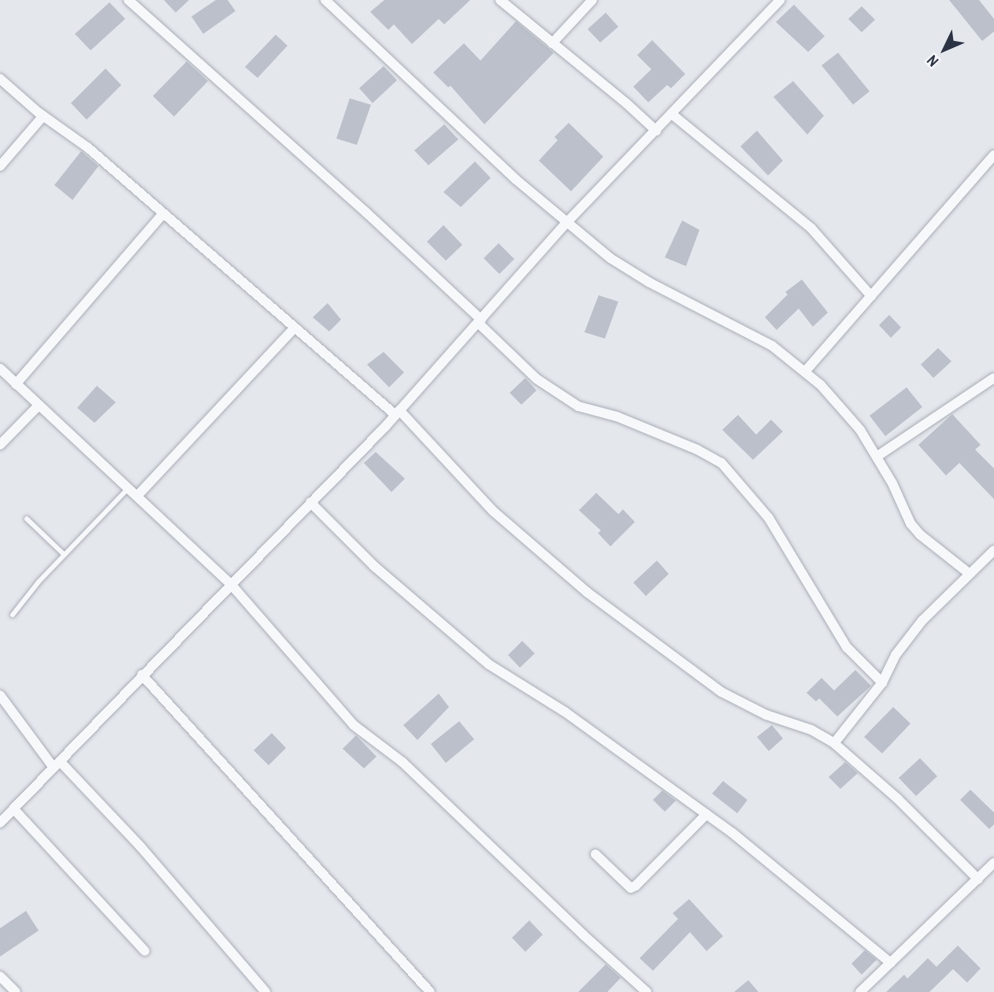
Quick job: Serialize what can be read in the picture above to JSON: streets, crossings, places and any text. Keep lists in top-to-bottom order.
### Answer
{
  "north": "bottom left"
}
